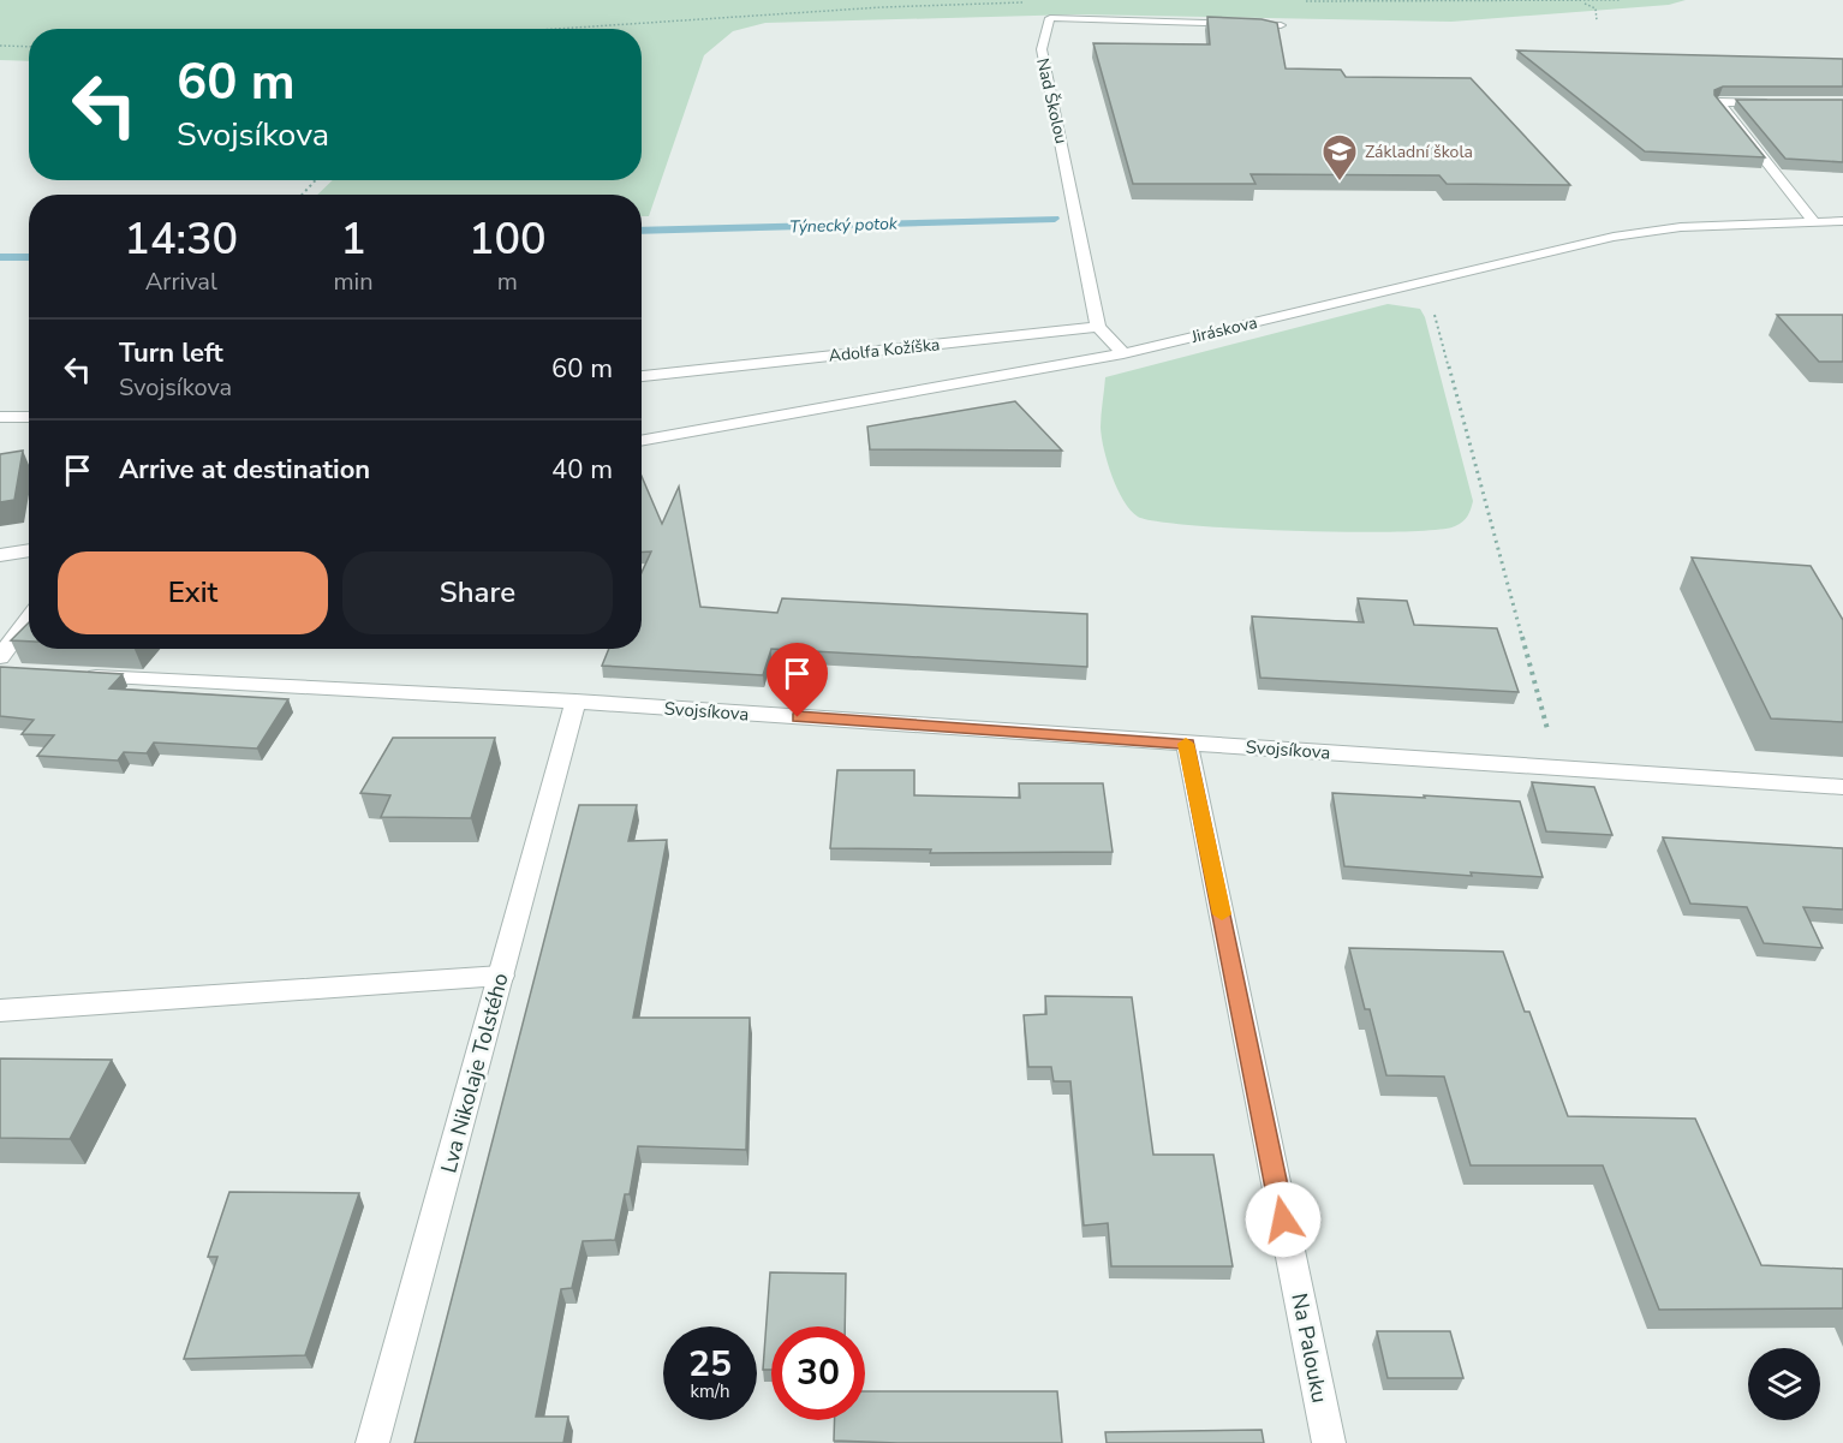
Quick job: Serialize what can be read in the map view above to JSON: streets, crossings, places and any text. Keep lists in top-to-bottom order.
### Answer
{
  "streets": {
    "street": [
      "Nad Školou",
      "Jiráskova",
      "Adolfa Kožíška",
      "Svojsíkova",
      "Lva Nikolaje Tolstého",
      "Na Palouku"
    ]
  },
  "crossings": [
    ["Nad Školou", "Adolfa Kožíška"],
    ["Svojsíkova", "Lva Nikolaje Tolstého"],
    ["Svojsíkova", "Na Palouku"]
  ],
  "water": ["Týnecký potok"],
  "places": {
    "school or university": ["Základní škola"]
  },
  "page": {
    "turn": ["60 m", "Svojsíkova"],
    "eta": [
      "14:30",
      "Arrival",
      "1",
      "min",
      "100",
      "m"
    ],
    "list": [
      {
        "name": "Turn left",
        "note": "Svojsíkova",
        "value": "60 m"
      },
      {
        "name": "Arrive at destination",
        "value": "40 m"
      }
    ],
    "buttons": ["Exit", "Share"],
    "speed": "25 km/h",
    "limit": "30"
  }
}
